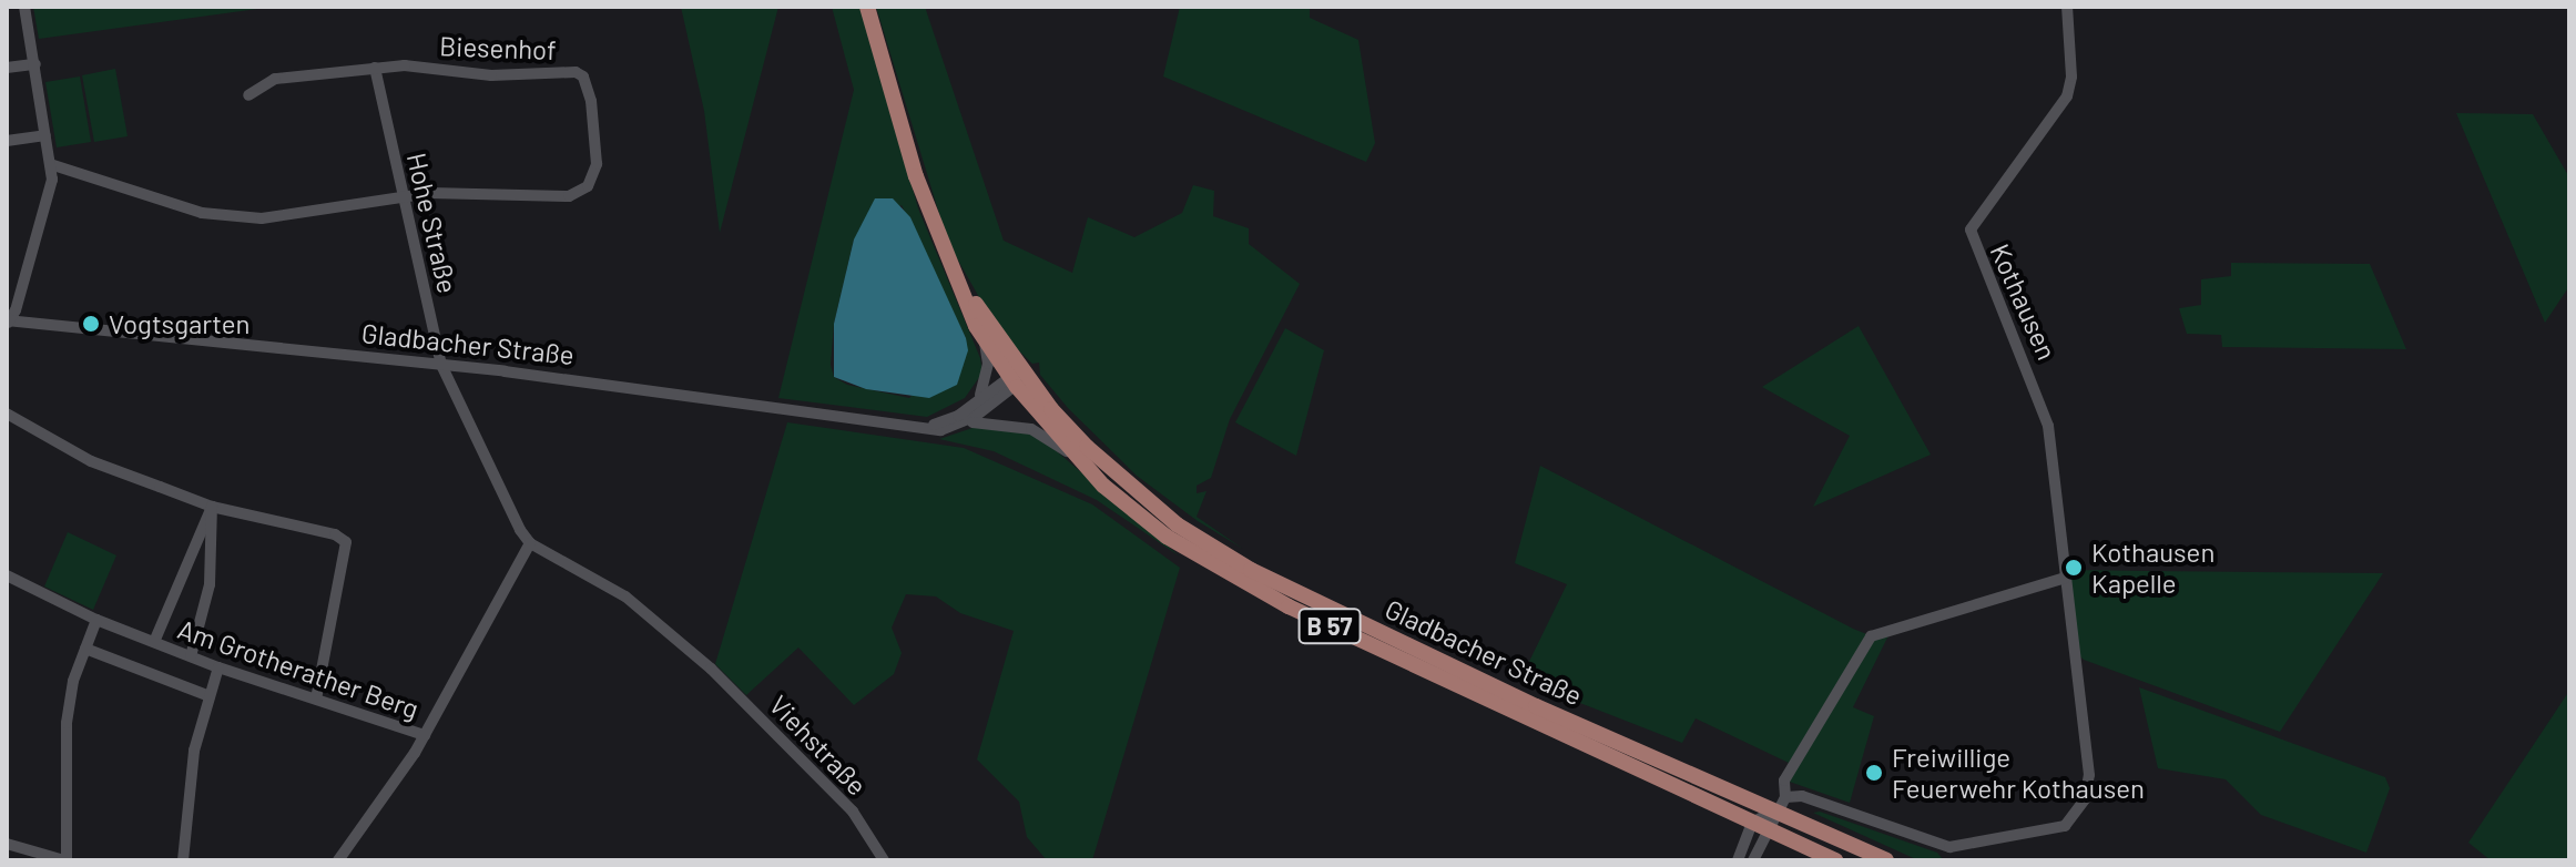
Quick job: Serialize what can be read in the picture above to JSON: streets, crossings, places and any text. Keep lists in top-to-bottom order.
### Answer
{
  "streets": {
    "main road": ["Gladbacher Straße", "B 57"],
    "street": [
      "Biesenhof",
      "Hohe Straße",
      "Kothausen",
      "Am Grotherather Berg",
      "Viehstraße"
    ]
  },
  "crossings": [
    ["Biesenhof", "Hohe Straße"],
    ["Hohe Straße", "Gladbacher Straße"],
    ["Hohe Straße", "Am Grotherather Berg"],
    ["Hohe Straße", "Viehstraße"],
    ["Kothausen", "Gladbacher Straße"],
    ["Gladbacher Straße", "B 57"],
    ["Am Grotherather Berg", "Viehstraße"]
  ],
  "places": ["Vogtsgarten", "Kothausen Kapelle", "Freiwillige Feuerwehr Kothausen"]
}
